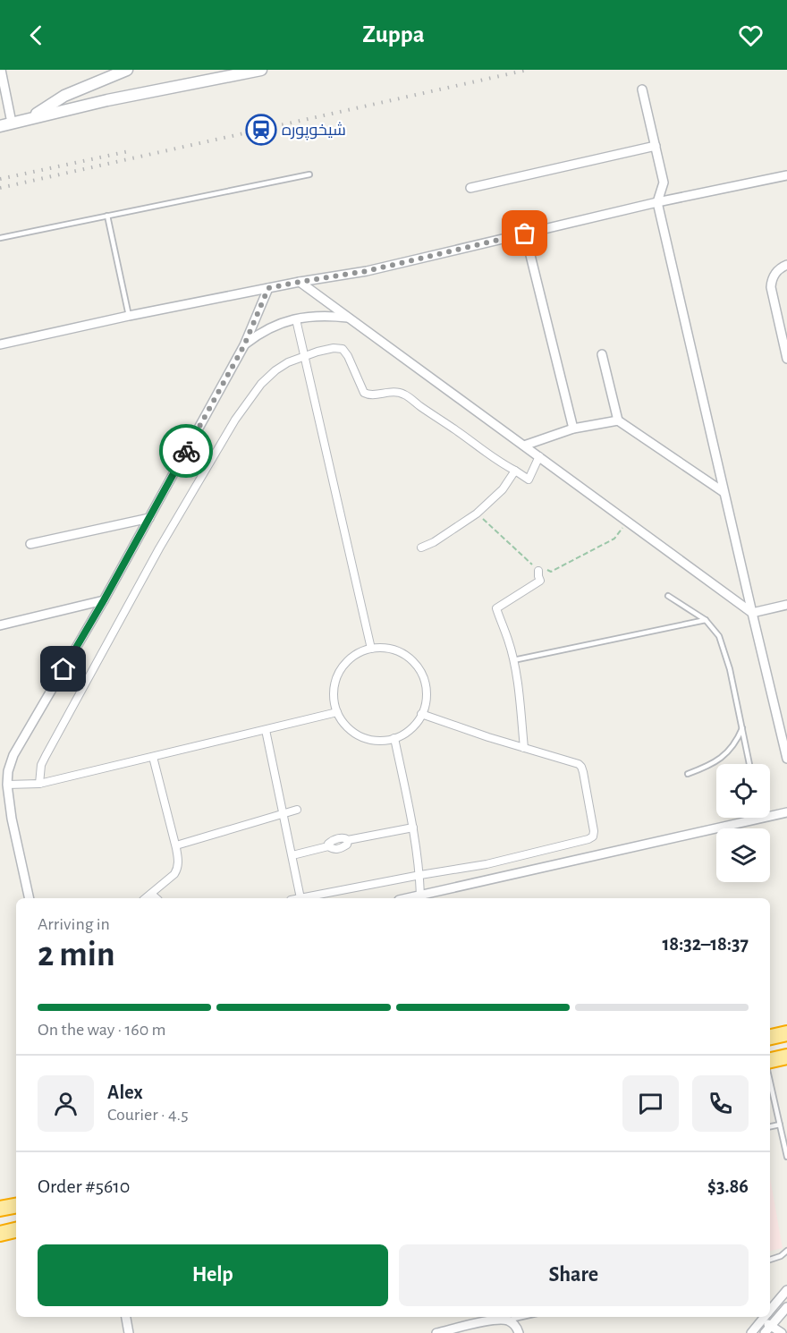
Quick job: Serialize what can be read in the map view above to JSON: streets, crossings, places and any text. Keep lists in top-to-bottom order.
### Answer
{
  "places": {
    "station": ["شیخوپورہ"]
  },
  "page": {
    "header": "Zuppa",
    "heading": ["2 min", "Arriving in", "18:32–18:37"],
    "panel": [
      "Alex",
      "Courier · 4.5",
      "Order #5610",
      "$3.86"
    ],
    "bar": "On the way · 160 m",
    "buttons": ["Help", "Share"]
  }
}
